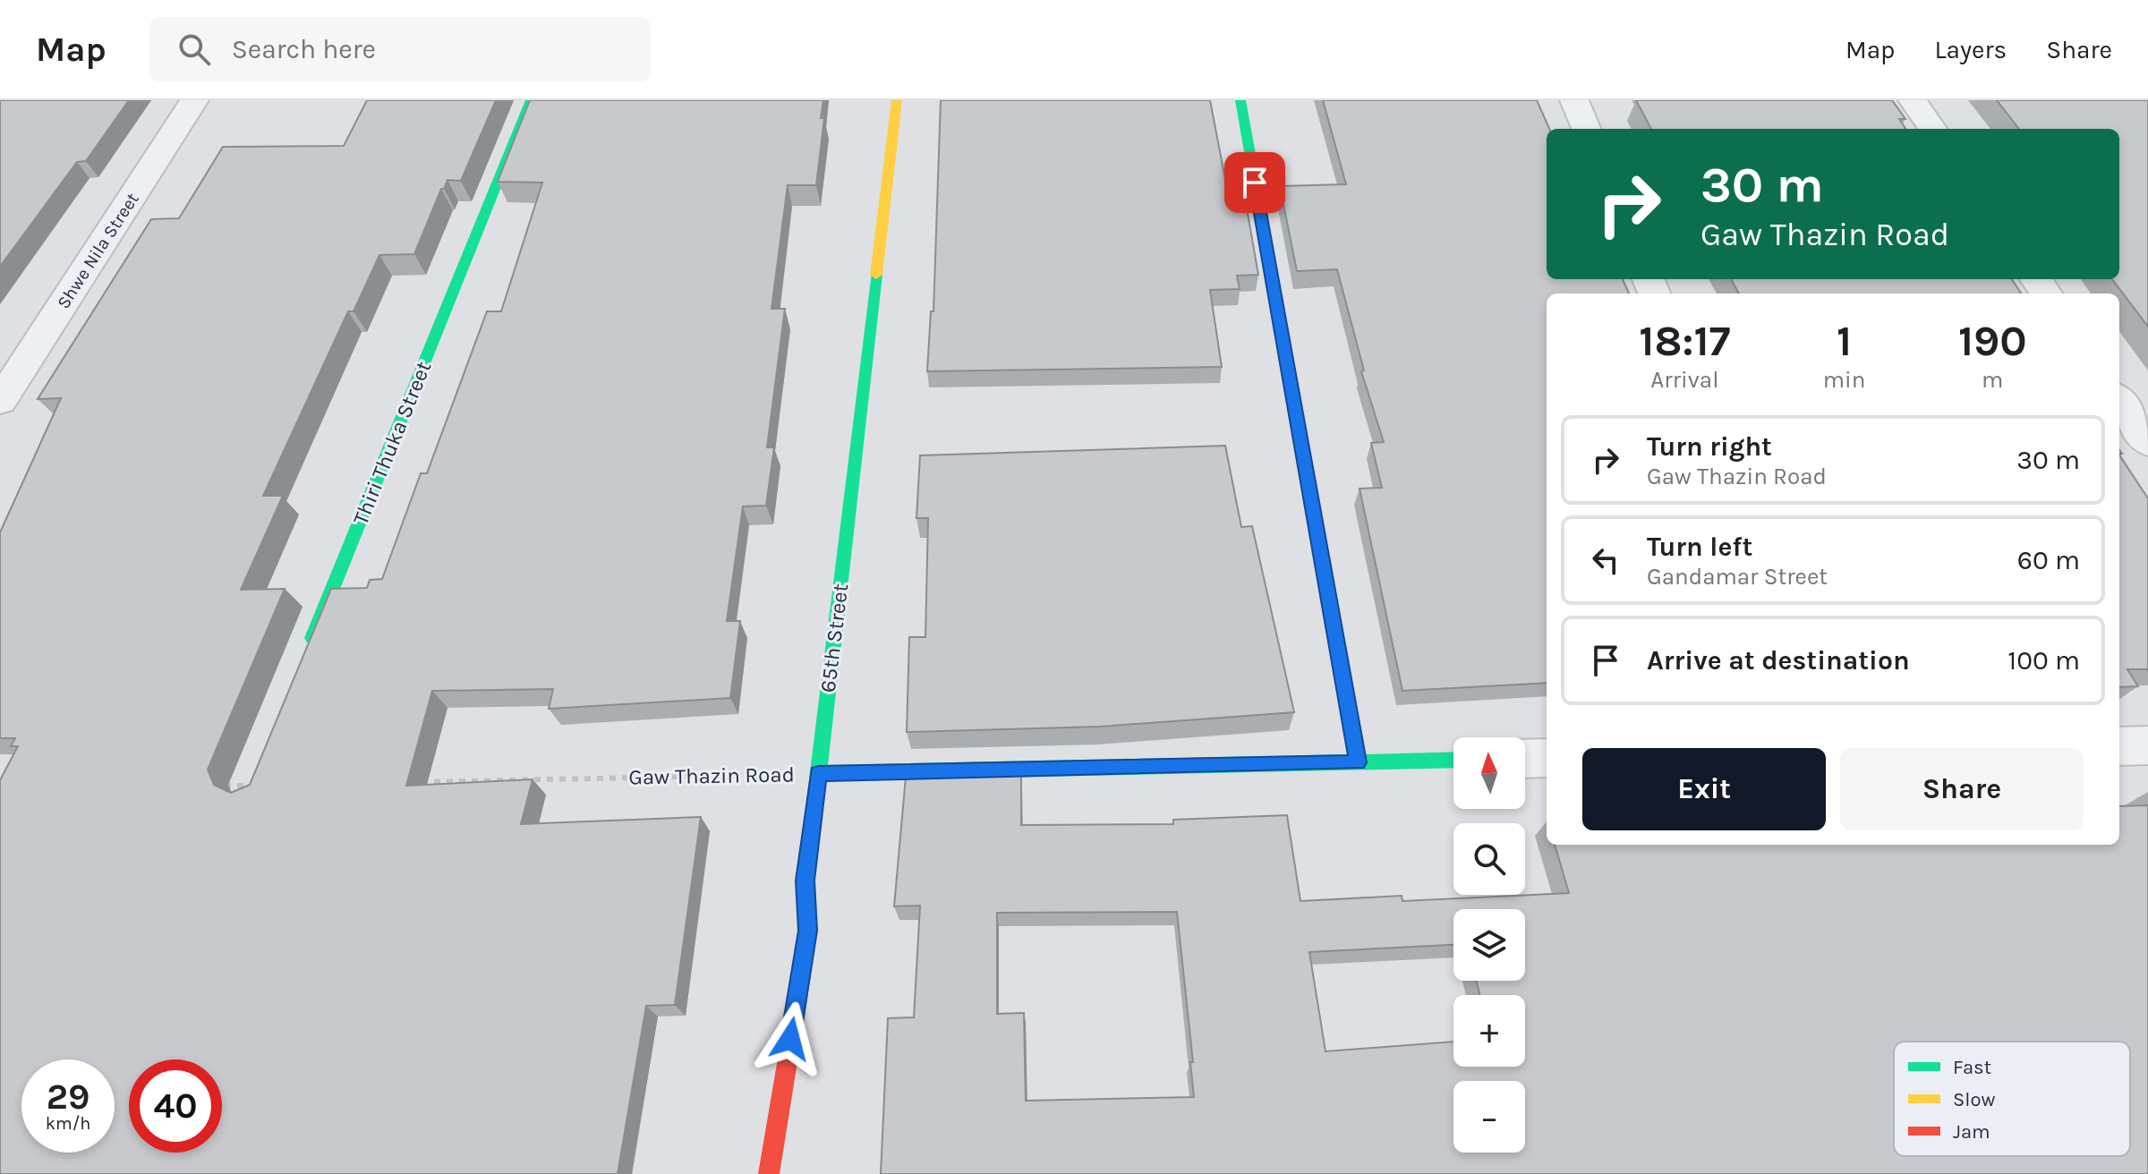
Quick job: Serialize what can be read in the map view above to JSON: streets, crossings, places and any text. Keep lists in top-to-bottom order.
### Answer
{
  "streets": {
    "street": [
      "Shwe Nila Street",
      "Thiri Thuka Street",
      "65th Street",
      "Gaw Thazin Road"
    ]
  },
  "crossings": [
    ["65th Street", "Gaw Thazin Road"]
  ],
  "legend": ["Fast", "Slow", "Jam"],
  "north": "top",
  "page": {
    "header": "Map",
    "search": "Search here",
    "nav": ["Map", "Layers", "Share"],
    "turn": ["30 m", "Gaw Thazin Road"],
    "eta": [
      "18:17",
      "Arrival",
      "1",
      "min",
      "190",
      "m"
    ],
    "list": [
      {
        "name": "Turn right",
        "note": "Gaw Thazin Road",
        "value": "30 m"
      },
      {
        "name": "Turn left",
        "note": "Gandamar Street",
        "value": "60 m"
      },
      {
        "name": "Arrive at destination",
        "value": "100 m"
      }
    ],
    "buttons": ["Exit", "Share"],
    "map_buttons": ["+", "−"],
    "speed": "29 km/h",
    "limit": "40"
  }
}
